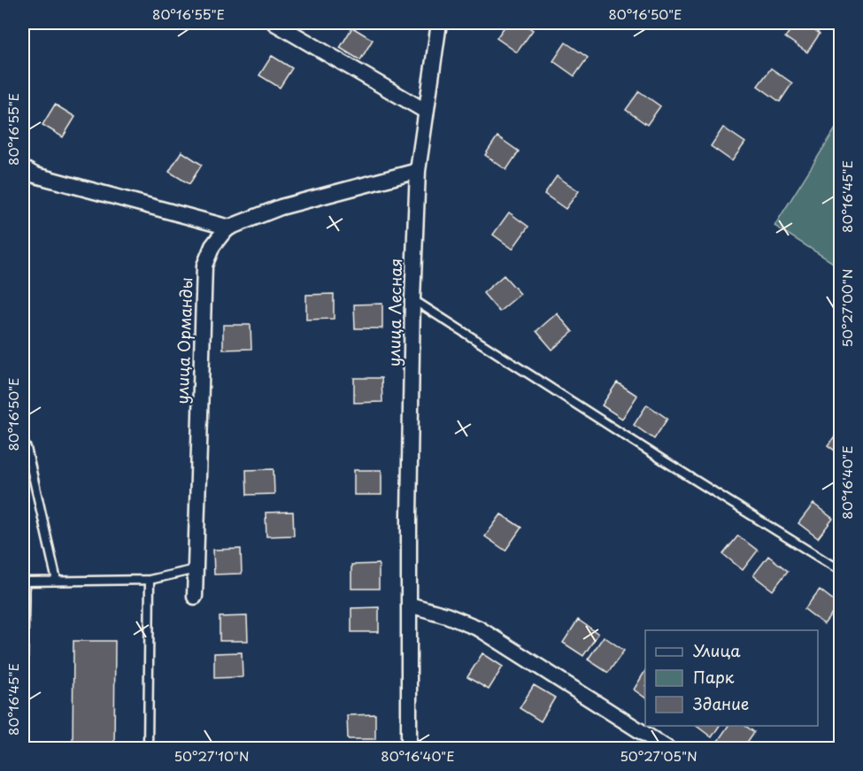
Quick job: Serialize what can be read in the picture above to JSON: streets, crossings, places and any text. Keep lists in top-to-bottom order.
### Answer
{
  "streets": {
    "street": ["улица Лесная", "улица Орманды"]
  },
  "crossings": [
    ["улица Лесная", "улица Орманды"]
  ],
  "legend": ["Улица", "Парк", "Здание"],
  "coordinates": [
    "80°16'55\"E",
    "80°16'50\"E",
    "80°16'45\"E",
    "50°27'00\"N",
    "80°16'40\"E",
    "50°27'10\"N",
    "50°27'05\"N"
  ]
}
